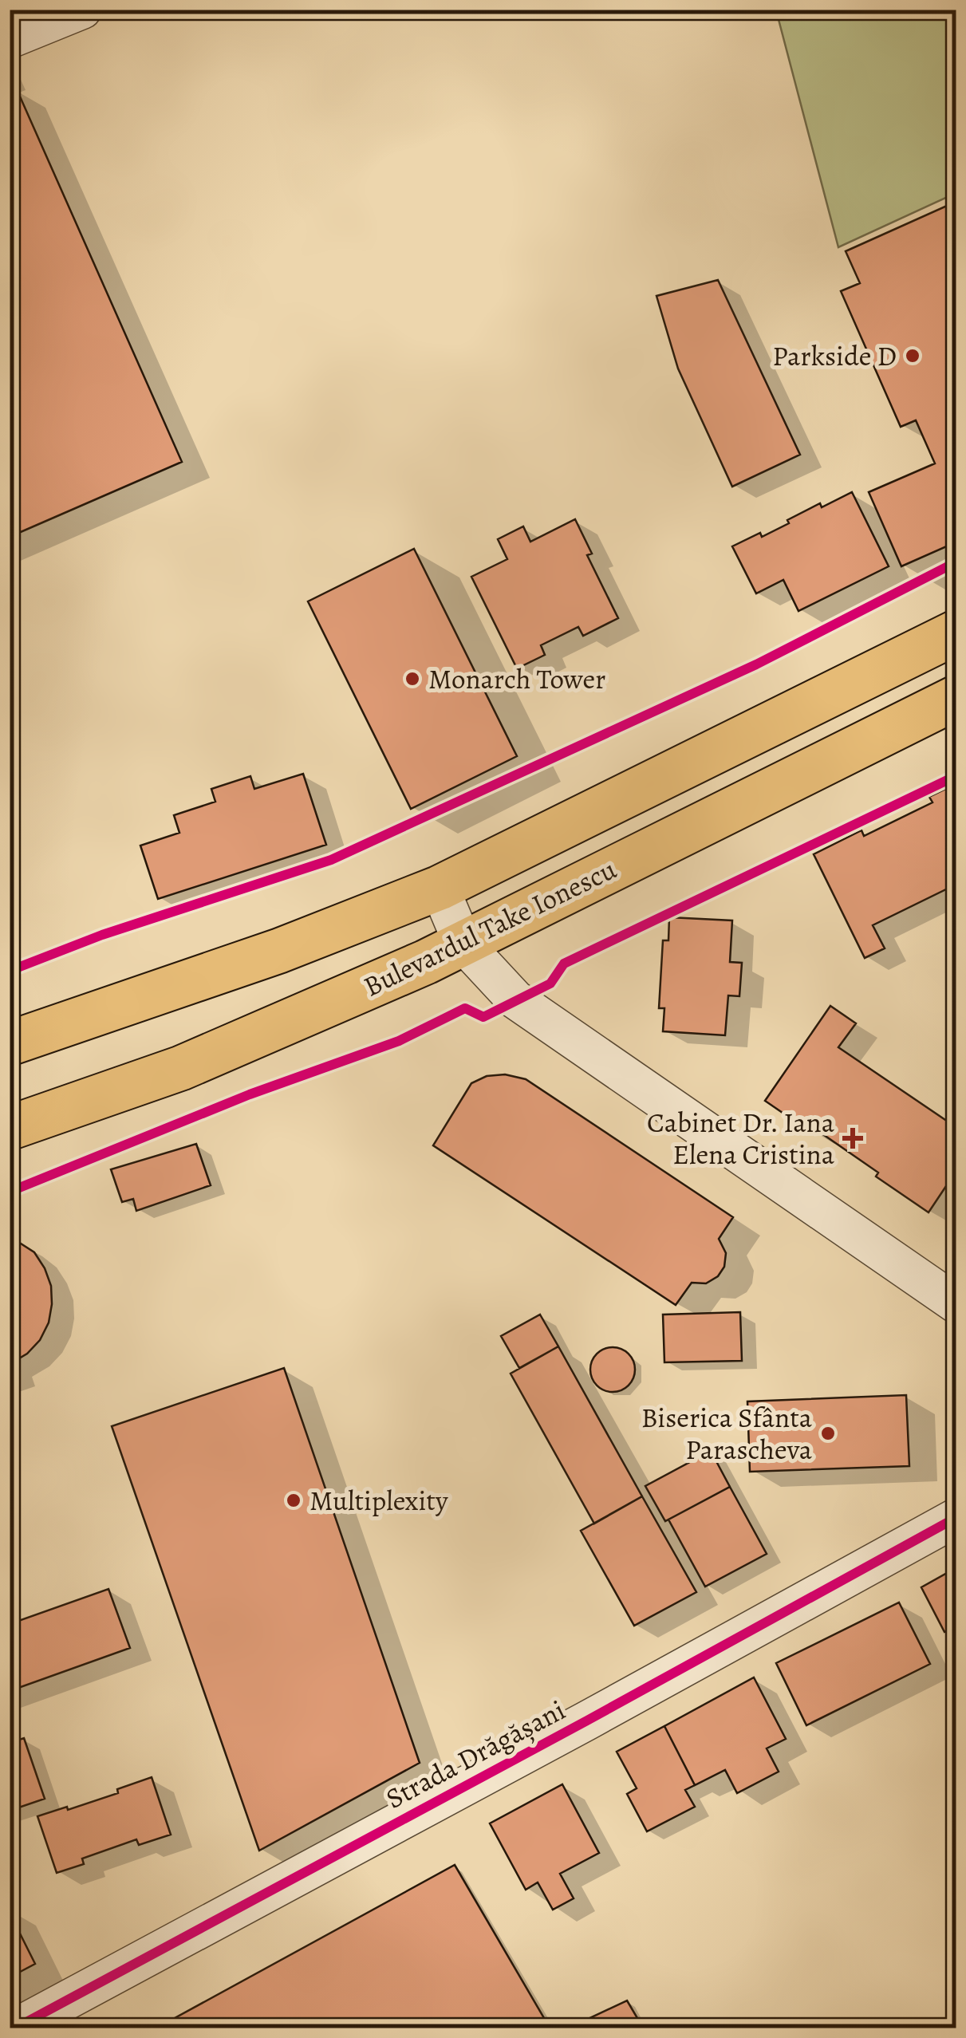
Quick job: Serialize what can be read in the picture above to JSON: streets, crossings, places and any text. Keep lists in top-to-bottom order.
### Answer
{
  "streets": {
    "main road": ["Bulevardul Take Ionescu"],
    "street": ["Strada Drăgășani"]
  },
  "places": {
    "other": [
      "Parkside D",
      "Monarch Tower",
      "Biserica Sfânta Parascheva",
      "Multiplexity"
    ],
    "health": ["Cabinet Dr. Iana Elena Cristina"]
  }
}
